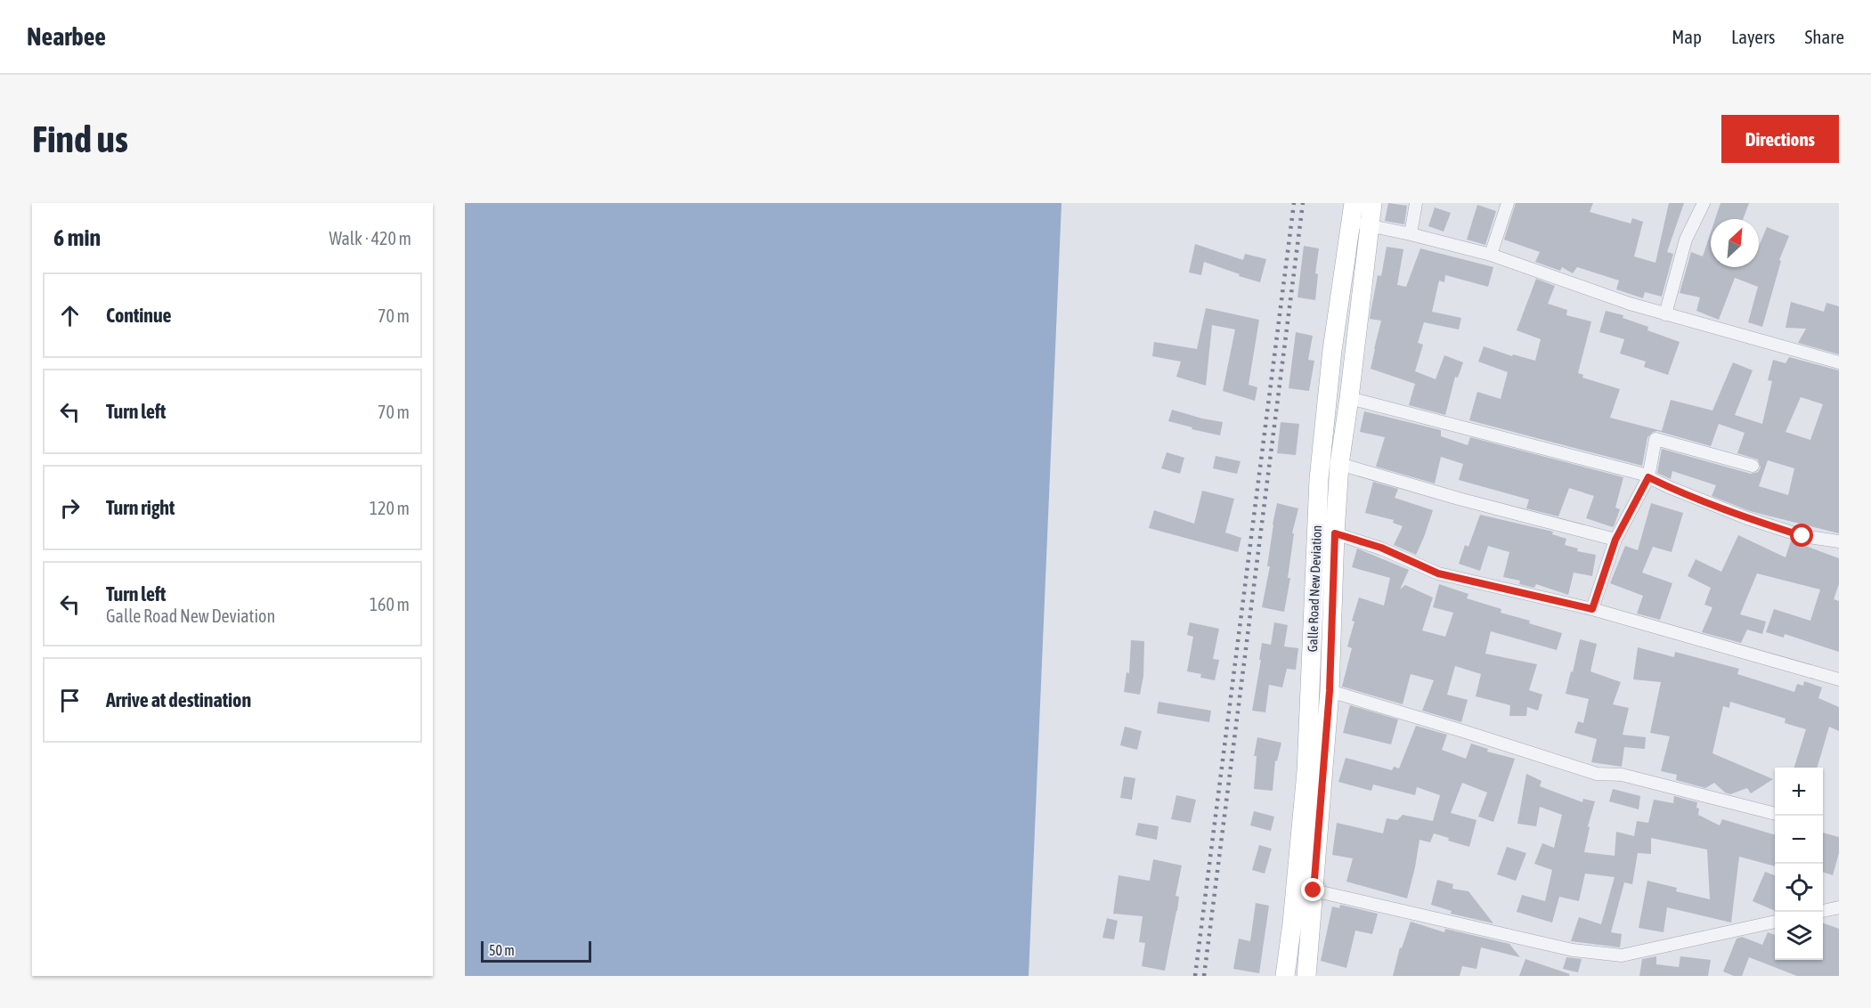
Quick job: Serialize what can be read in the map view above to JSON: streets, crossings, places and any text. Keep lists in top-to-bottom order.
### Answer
{
  "streets": {
    "main road": ["Galle Road New Deviation"]
  },
  "scale_bar": "50 m",
  "north": "top right",
  "page": {
    "header": "Nearbee",
    "nav": ["Map", "Layers", "Share"],
    "buttons": "Directions",
    "title": "Find us",
    "heading": ["6 min", "Walk · 420 m"],
    "list": [
      ["Continue", "70 m"],
      ["Turn left", "70 m"],
      ["Turn right", "120 m"],
      ["Turn left", "Galle Road New Deviation", "160 m"],
      "Arrive at destination"
    ],
    "map_buttons": ["+", "−"],
    "scale": "50 m"
  }
}
